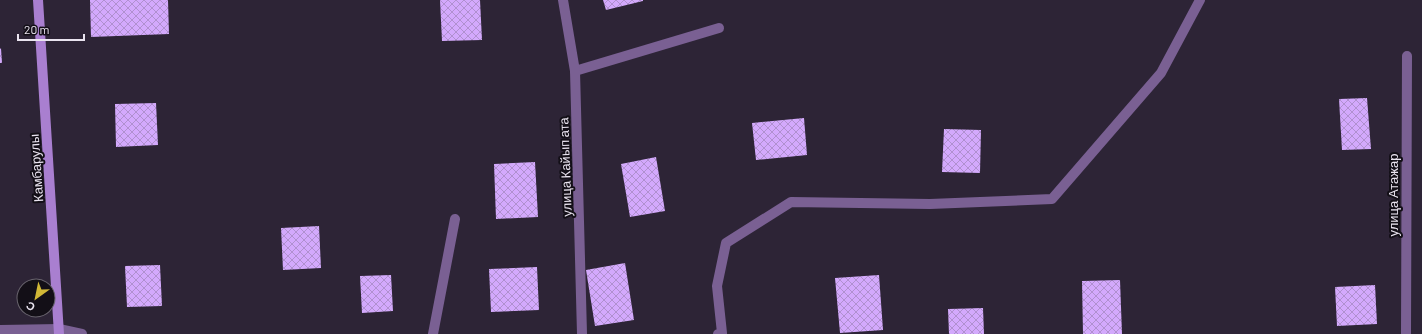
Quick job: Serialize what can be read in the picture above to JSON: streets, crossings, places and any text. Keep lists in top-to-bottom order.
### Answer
{
  "streets": {
    "street": ["улица Кайып ата", "Камбарулы", "улица Атажар"]
  },
  "scale_bar": "20 m",
  "north": "bottom left"
}
